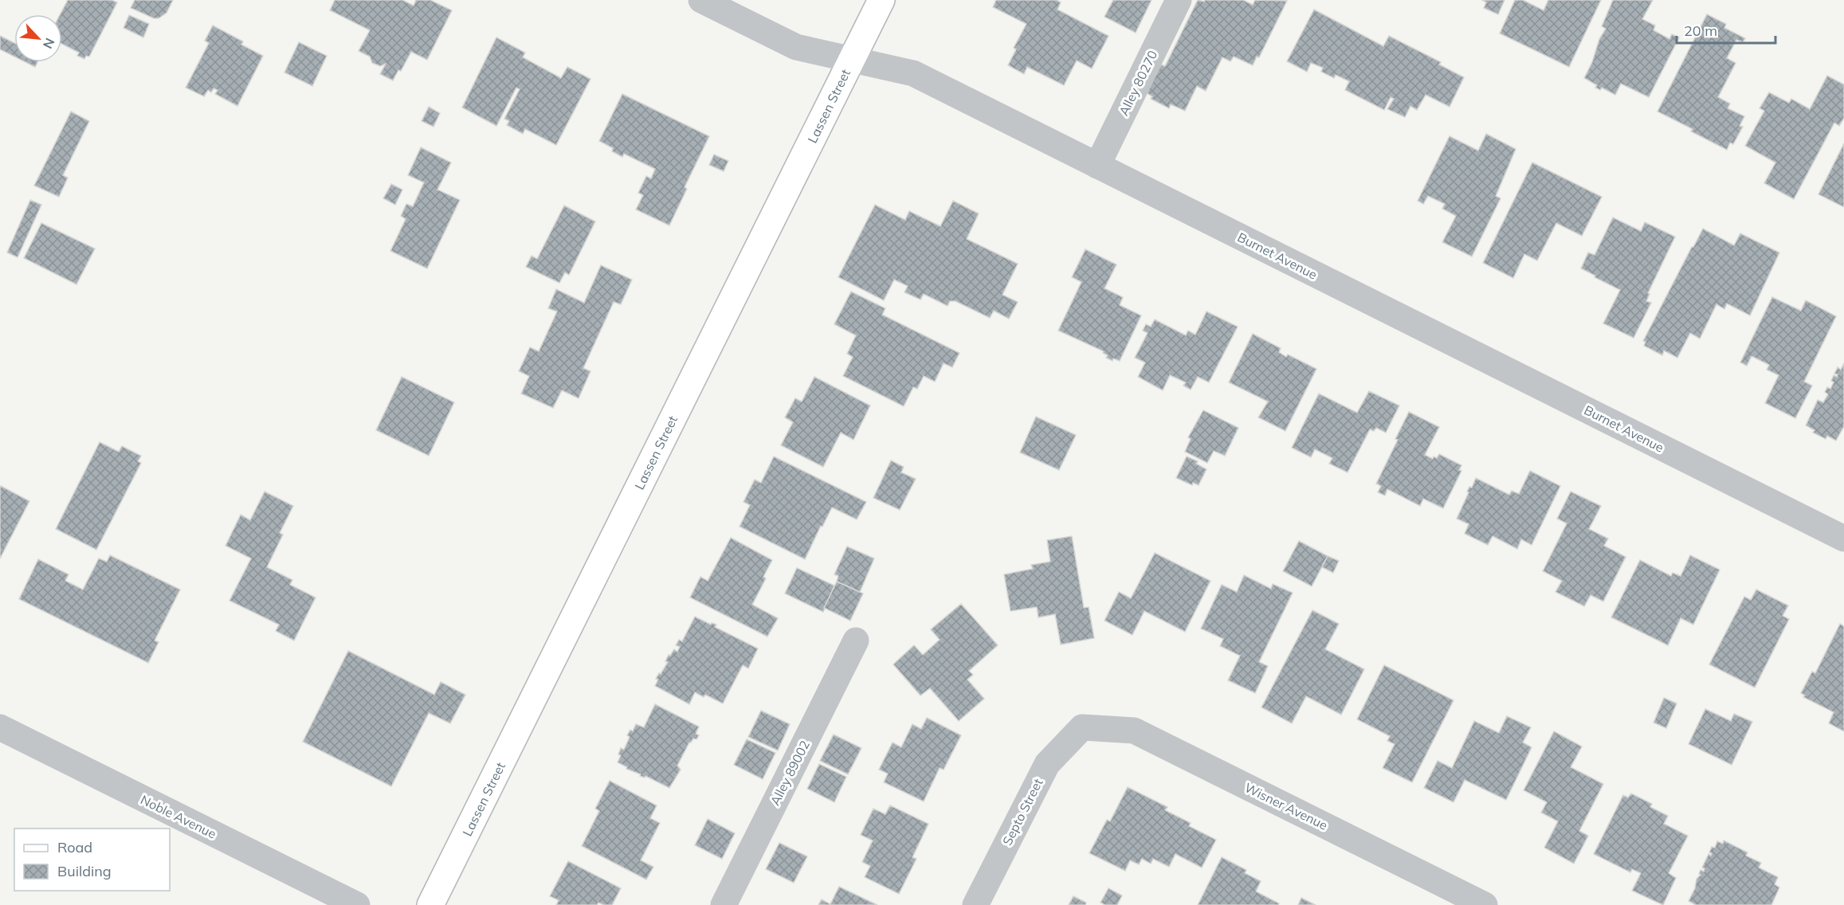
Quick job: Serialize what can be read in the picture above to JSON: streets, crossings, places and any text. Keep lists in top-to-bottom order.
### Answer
{
  "streets": {
    "main road": ["Lassen Street"],
    "street": [
      "Alley 80270",
      "Burnet Avenue",
      "Alley 89002",
      "Wisner Avenue",
      "Septo Street",
      "Noble Avenue"
    ]
  },
  "crossings": [
    ["Alley 80270", "Burnet Avenue"],
    ["Lassen Street", "Burnet Avenue"],
    ["Wisner Avenue", "Septo Street"]
  ],
  "legend": ["Road", "Building"],
  "scale_bar": "20 m",
  "north": "bottom right"
}
